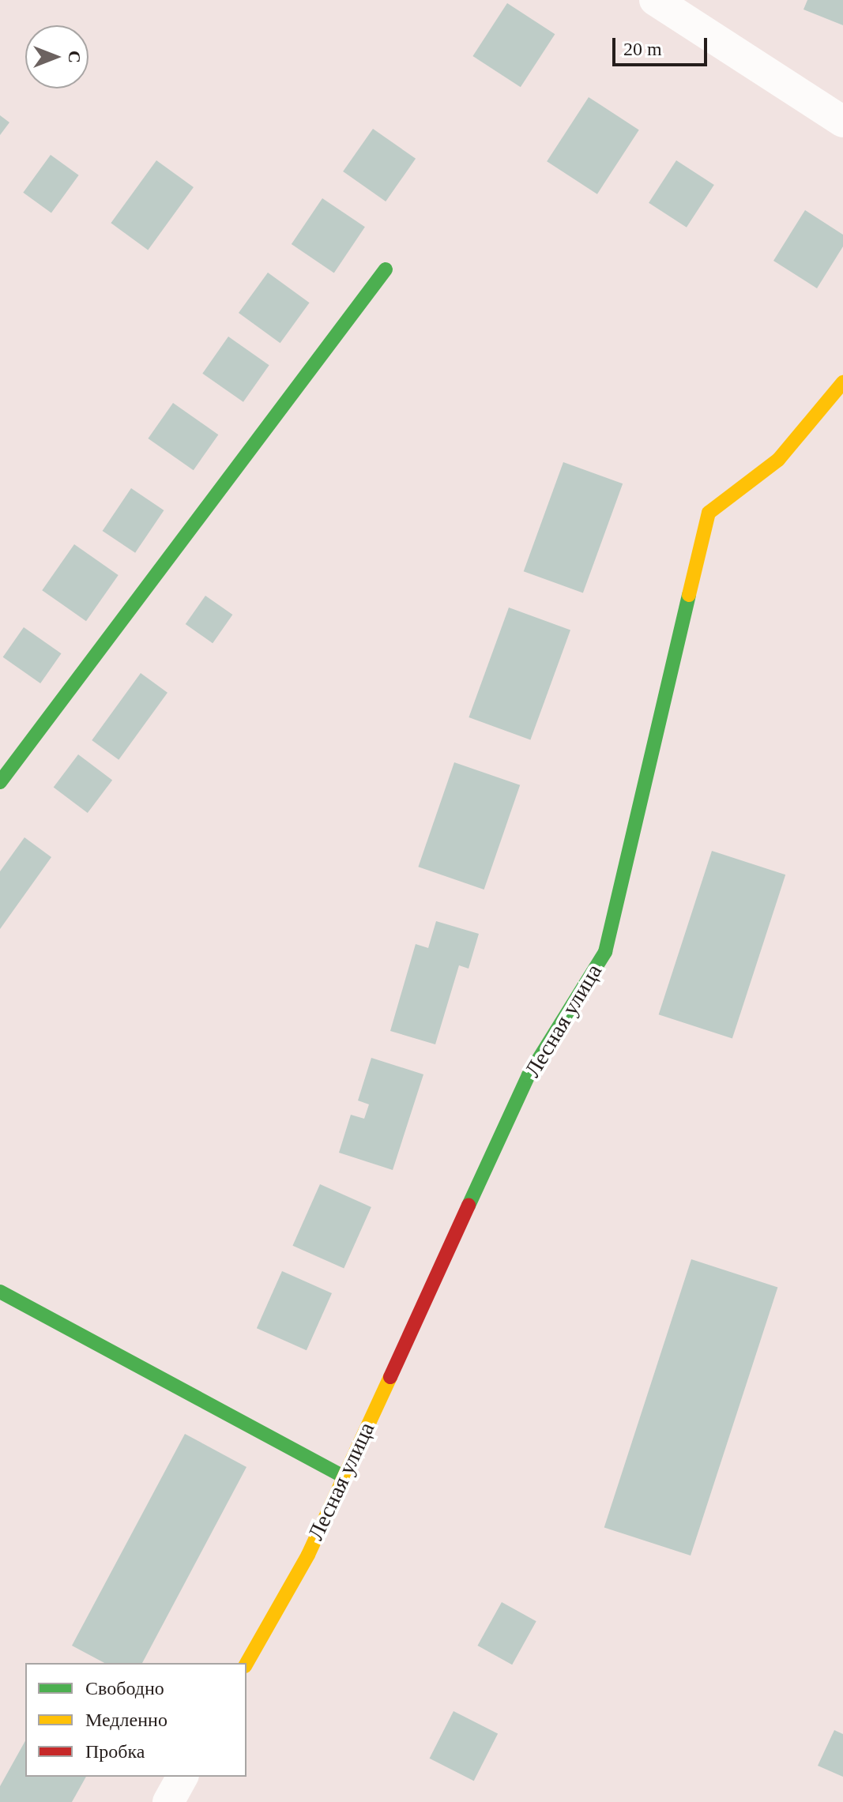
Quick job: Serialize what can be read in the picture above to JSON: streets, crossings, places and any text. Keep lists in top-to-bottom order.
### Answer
{
  "streets": {
    "street": ["Лесная улица"]
  },
  "legend": ["Свободно", "Медленно", "Пробка"],
  "scale_bar": "20 m",
  "north": "right"
}
